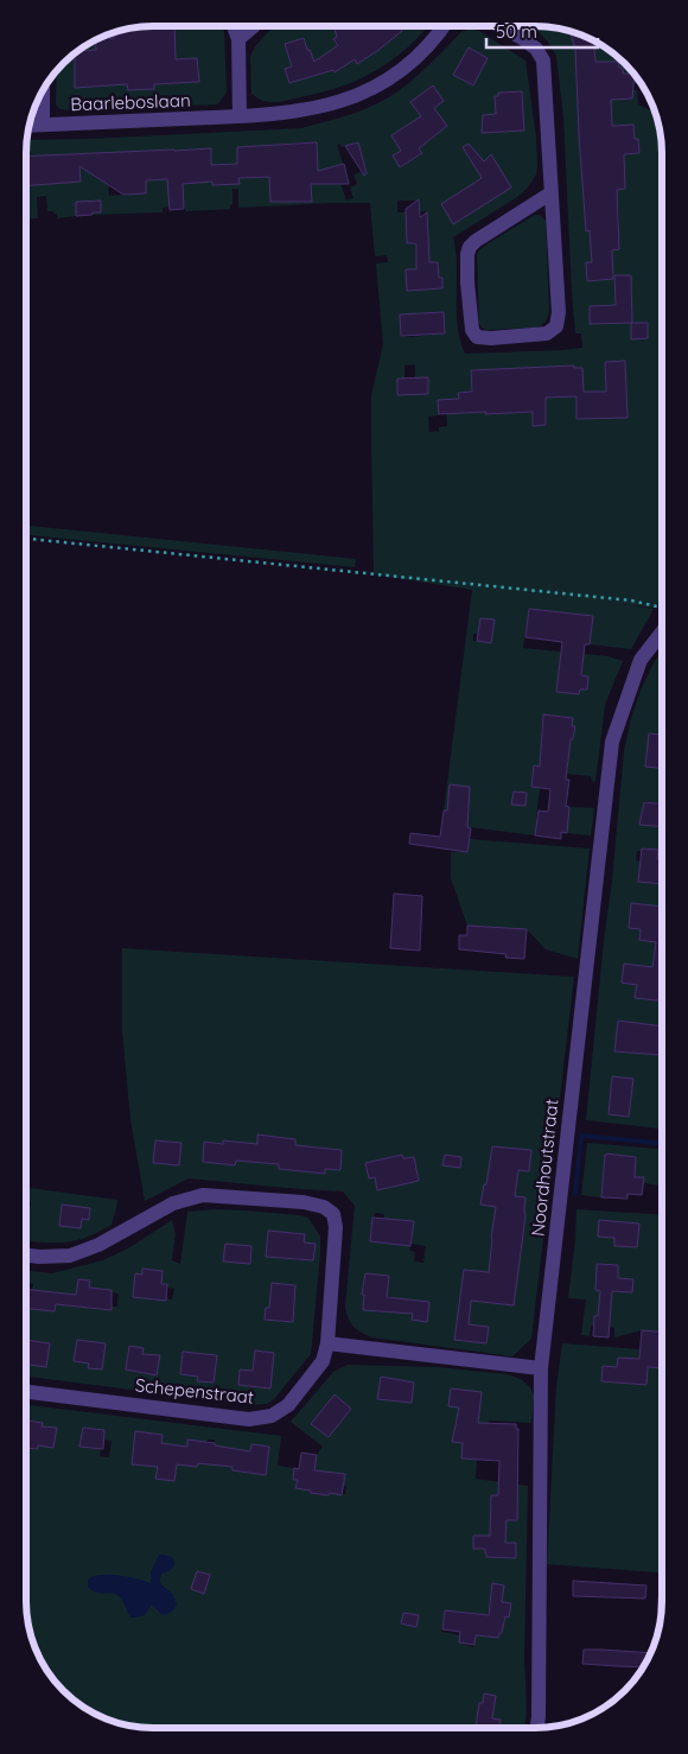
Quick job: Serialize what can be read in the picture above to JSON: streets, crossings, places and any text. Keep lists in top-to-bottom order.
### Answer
{
  "streets": {
    "street": ["Baarleboslaan", "Noordhoutstraat", "Schepenstraat"]
  },
  "scale_bar": "50 m"
}
